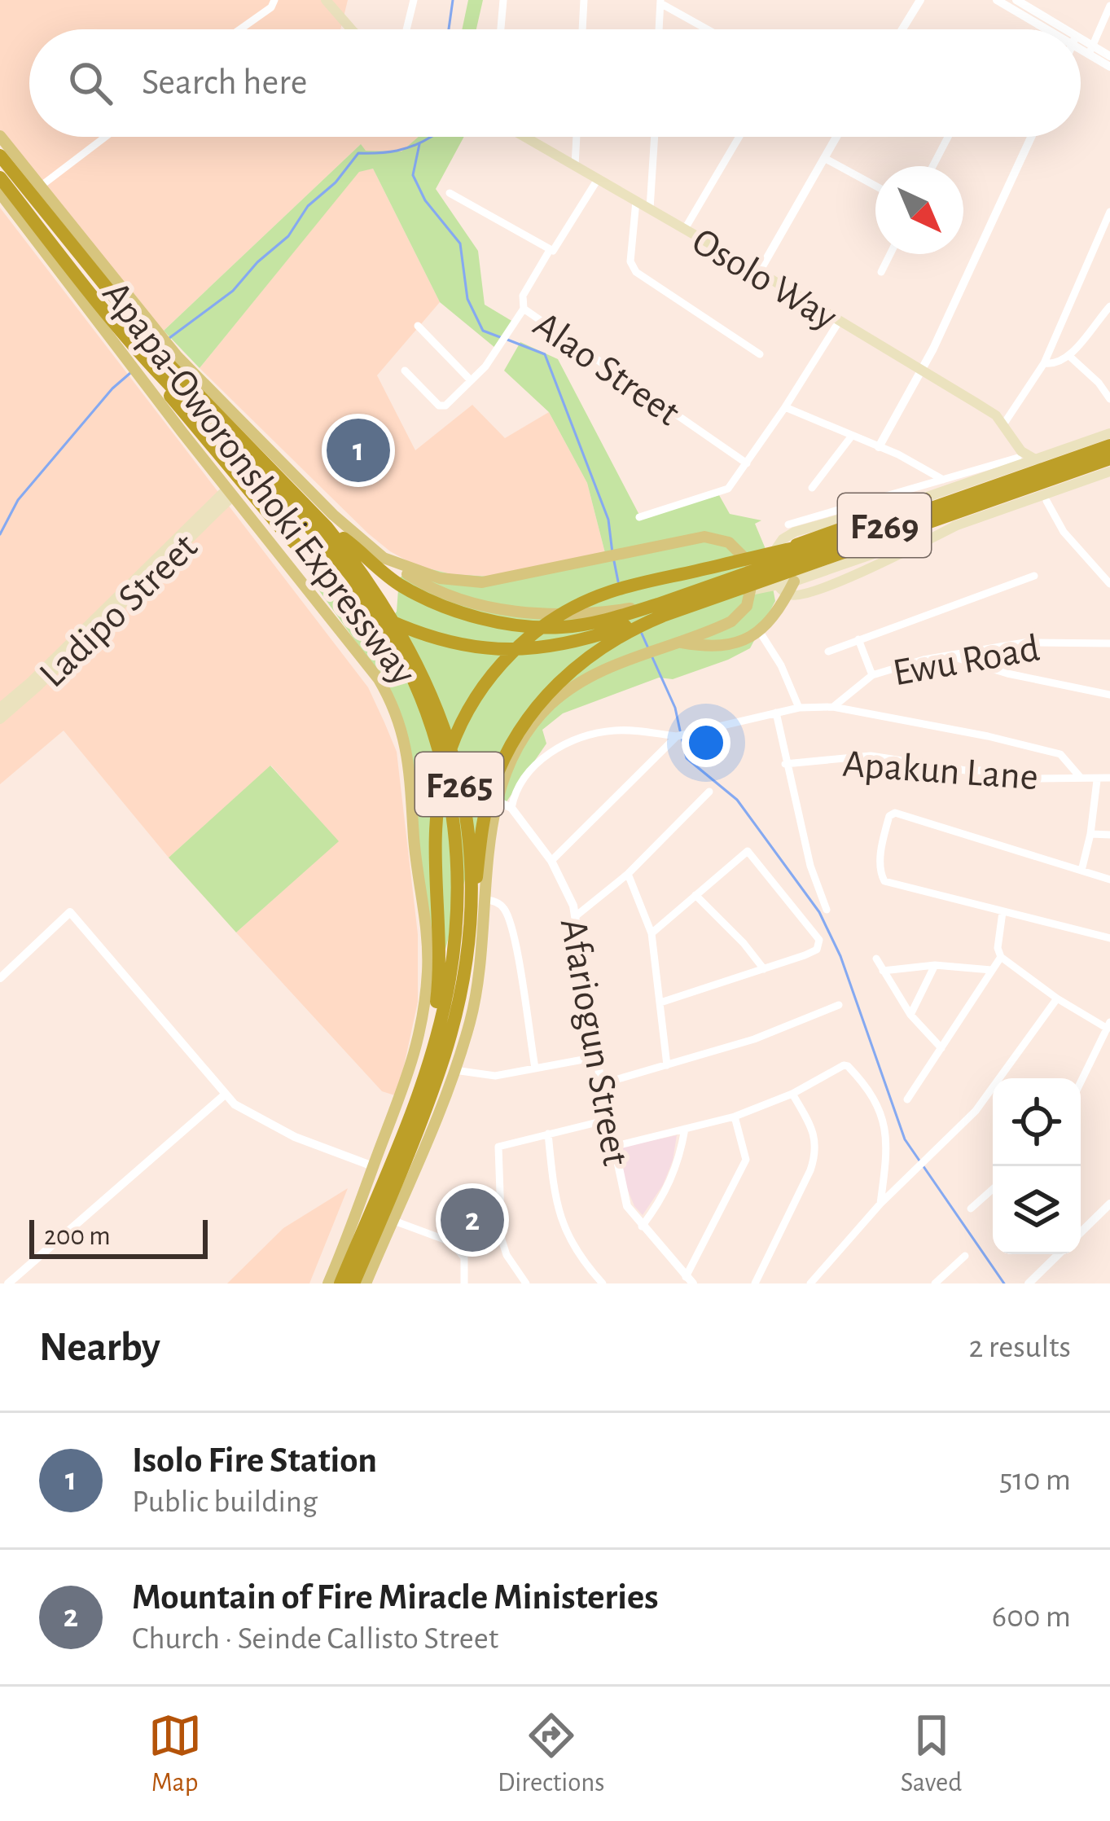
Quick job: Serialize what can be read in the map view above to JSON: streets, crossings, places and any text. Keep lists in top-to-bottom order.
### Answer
{
  "streets": {
    "highway": ["Apapa-Oworonshoki Expressway", "F269", "F265"],
    "main road": ["Osolo Way", "Ladipo Street"],
    "street": [
      "Alao Street",
      "Ewu Road",
      "Apakun Lane",
      "Afariogun Street"
    ]
  },
  "crossings": [
    ["Osolo Way", "Alao Street"],
    ["Apapa-Oworonshoki Expressway", "Ladipo Street"],
    ["Apapa-Oworonshoki Expressway", "Afariogun Street"]
  ],
  "scale_bar": "200 m",
  "north": "bottom right",
  "page": {
    "search": "Search here",
    "pins": ["1", "2"],
    "scale": "200 m",
    "heading": ["Nearby", "2 results"],
    "list": [
      {
        "mark": "1",
        "name": "Isolo Fire Station",
        "note": "Public building",
        "value": "510 m"
      },
      {
        "mark": "2",
        "name": "Mountain of Fire Miracle Ministeries",
        "note": "Church · Seinde Callisto Street",
        "value": "600 m"
      }
    ],
    "nav": ["Map", "Directions", "Saved"]
  }
}
